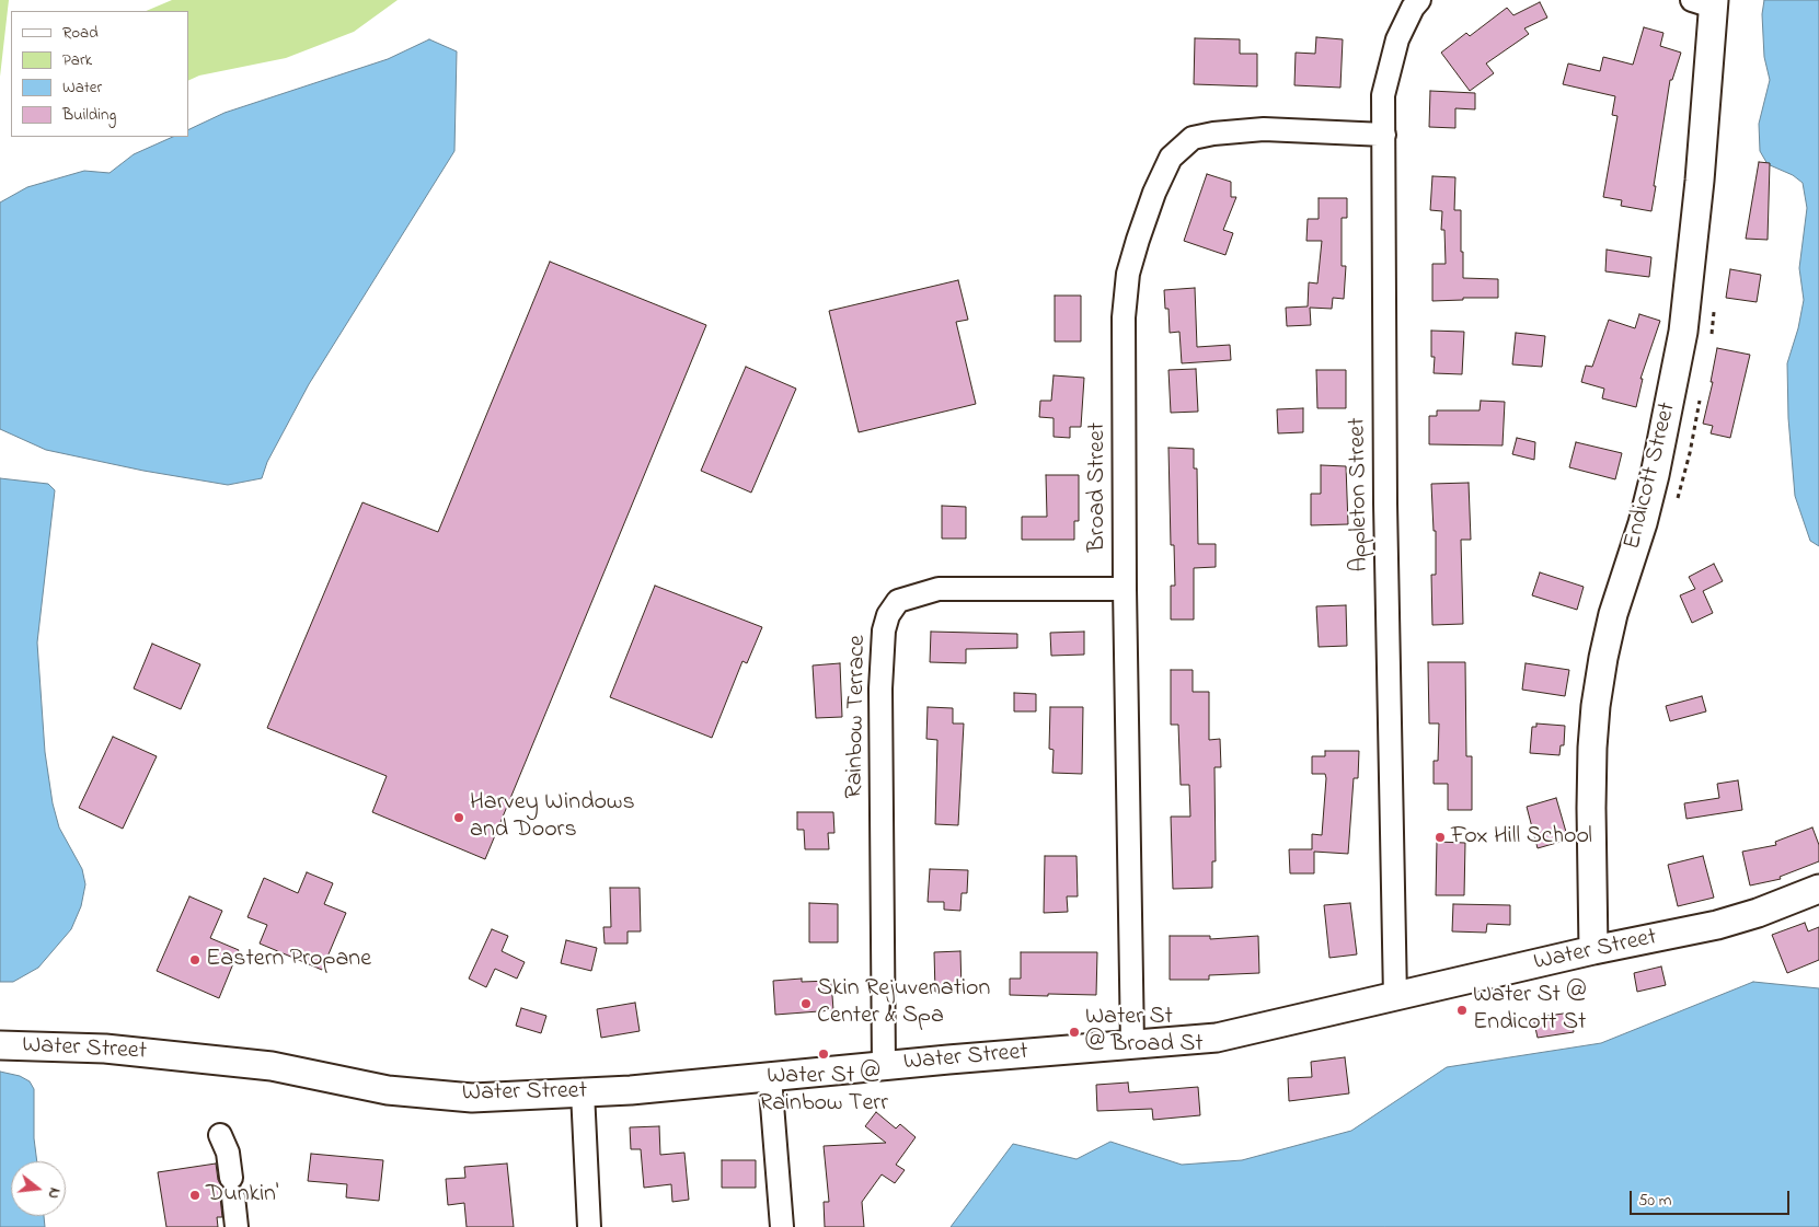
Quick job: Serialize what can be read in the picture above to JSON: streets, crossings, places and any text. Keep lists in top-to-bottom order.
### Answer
{
  "streets": {
    "main road": ["Endicott Street", "Water Street"],
    "street": ["Broad Street", "Appleton Street", "Rainbow Terrace"]
  },
  "crossings": [
    ["Endicott Street", "Water Street"],
    ["Broad Street", "Appleton Street"],
    ["Broad Street", "Rainbow Terrace"],
    ["Broad Street", "Water Street"],
    ["Appleton Street", "Water Street"],
    ["Rainbow Terrace", "Water Street"]
  ],
  "places": [
    "Harvey Windows and Doors",
    "Fox Hill School",
    "Eastern Propane",
    "Skin Rejuvenation Center & Spa",
    "Water St @ Endicott St",
    "Water St @ Broad St",
    "Water St @ Rainbow Terr",
    "Dunkin'"
  ],
  "legend": [
    "Road",
    "Park",
    "Water",
    "Building"
  ],
  "scale_bar": "50 m",
  "north": "right"
}
